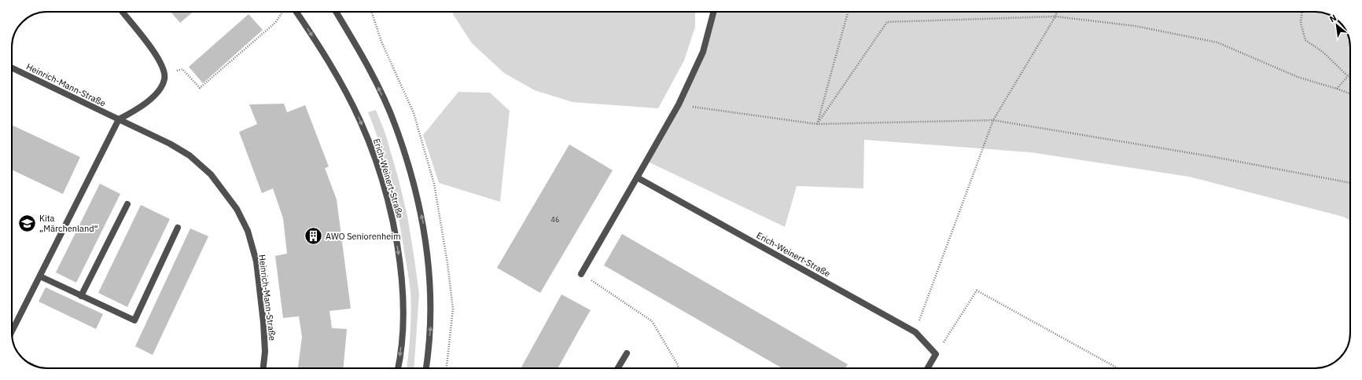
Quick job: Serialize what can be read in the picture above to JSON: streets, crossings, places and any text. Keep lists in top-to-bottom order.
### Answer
{
  "streets": {
    "street": ["Heinrich-Mann-Straße", "Erich-Weinert-Straße"]
  },
  "places": {
    "school or university": ["Kita „Märchenland“"],
    "building": ["AWO Seniorenheim"]
  },
  "house_numbers": ["46"],
  "north": "top left"
}
